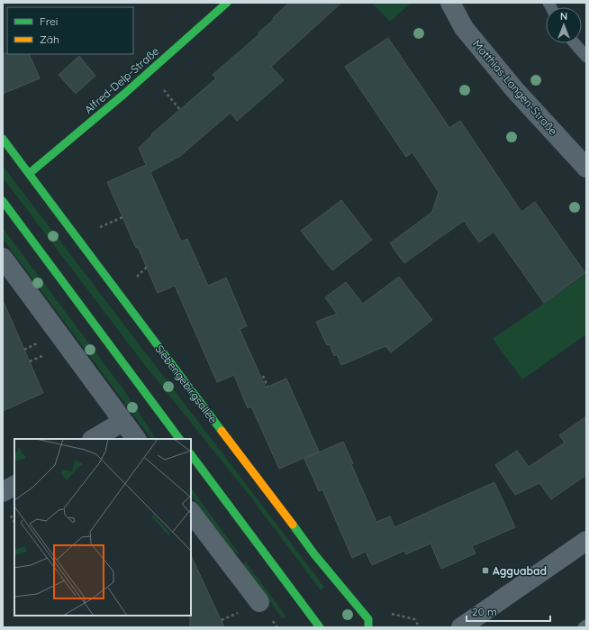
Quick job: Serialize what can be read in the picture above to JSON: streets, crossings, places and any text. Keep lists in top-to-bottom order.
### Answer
{
  "streets": {
    "street": ["Alfred-Delp-Straße", "Matthias-Langen-Straße", "Siebengebirgsallee"]
  },
  "crossings": [
    ["Alfred-Delp-Straße", "Siebengebirgsallee"]
  ],
  "places": {
    "transit": ["Agguabad"]
  },
  "legend": ["Frei", "Zäh"],
  "scale_bar": "20 m",
  "north": "top"
}
